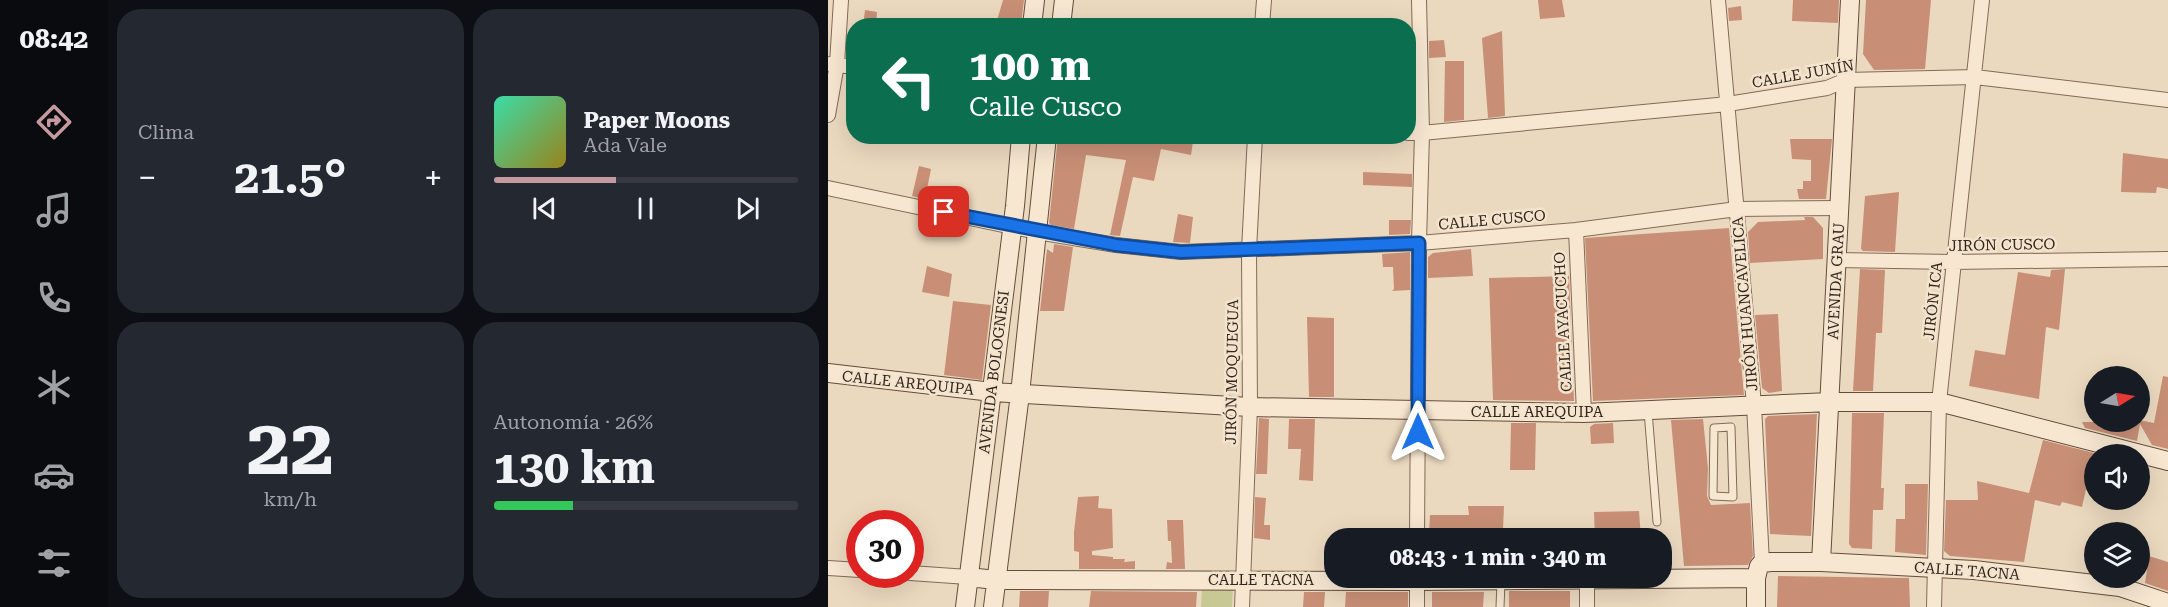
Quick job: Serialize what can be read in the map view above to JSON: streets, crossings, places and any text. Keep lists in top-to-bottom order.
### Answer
{
  "streets": {
    "street": [
      "CALLE JUNÍN",
      "CALLE CUSCO",
      "JIRÓN CUSCO",
      "AVENIDA GRAU",
      "JIRÓN ICA",
      "JIRÓN HUANCAVELICA",
      "CALLE AYACUCHO",
      "AVENIDA BOLOGNESI",
      "JIRÓN MOQUEGUA",
      "CALLE AREQUIPA",
      "CALLE TACNA"
    ]
  },
  "crossings": [
    ["CALLE JUNÍN", "AVENIDA GRAU"],
    ["CALLE JUNÍN", "JIRÓN ICA"],
    ["CALLE JUNÍN", "JIRÓN HUANCAVELICA"],
    ["CALLE CUSCO", "AVENIDA GRAU"],
    ["CALLE CUSCO", "JIRÓN HUANCAVELICA"],
    ["CALLE CUSCO", "CALLE AYACUCHO"],
    ["CALLE CUSCO", "AVENIDA BOLOGNESI"],
    ["CALLE CUSCO", "JIRÓN MOQUEGUA"],
    ["JIRÓN CUSCO", "AVENIDA GRAU"],
    ["JIRÓN CUSCO", "JIRÓN ICA"],
    ["AVENIDA GRAU", "CALLE AREQUIPA"],
    ["AVENIDA GRAU", "CALLE TACNA"],
    ["JIRÓN ICA", "CALLE AREQUIPA"],
    ["JIRÓN ICA", "CALLE TACNA"],
    ["JIRÓN HUANCAVELICA", "CALLE AREQUIPA"],
    ["JIRÓN HUANCAVELICA", "CALLE TACNA"],
    ["CALLE AYACUCHO", "CALLE AREQUIPA"],
    ["AVENIDA BOLOGNESI", "CALLE AREQUIPA"],
    ["AVENIDA BOLOGNESI", "CALLE TACNA"],
    ["JIRÓN MOQUEGUA", "CALLE AREQUIPA"],
    ["JIRÓN MOQUEGUA", "CALLE TACNA"]
  ],
  "north": "right",
  "page": {
    "tabs": "08:42",
    "tile": [
      "Clima",
      ["22", "km/h"],
      ["Autonomía · 26%", "130 km"]
    ],
    "turn": ["100 m", "Calle Cusco"],
    "song": ["Paper Moons", "Ada Vale"],
    "heat": ["−", "21.5°", "+"],
    "limit": "30",
    "trip": "08:43 · 1 min · 340 m"
  }
}
